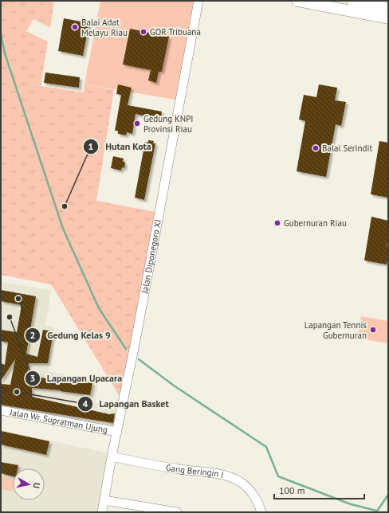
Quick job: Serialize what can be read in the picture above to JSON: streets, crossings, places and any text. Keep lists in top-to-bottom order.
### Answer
{
  "streets": {
    "street": ["Jalan Diponegoro XI", "Jalan Wr. Supratman Ujung", "Gang Beringin I"]
  },
  "crossings": [
    ["Jalan Diponegoro XI", "Jalan Wr. Supratman Ujung"],
    ["Jalan Diponegoro XI", "Gang Beringin I"]
  ],
  "places": [
    "Balai Adat Melayu Riau",
    "GOR Tribuana",
    "Gedung KNPI Provinsi Riau",
    "Balai Serindit",
    "Hutan Kota",
    "Gubernuran Riau",
    "Gedung Kelas 9",
    "Lapangan Upacara",
    "Lapangan Tennis Gubernuran",
    "Lapangan Basket"
  ],
  "scale_bar": "100 m",
  "north": "right"
}
